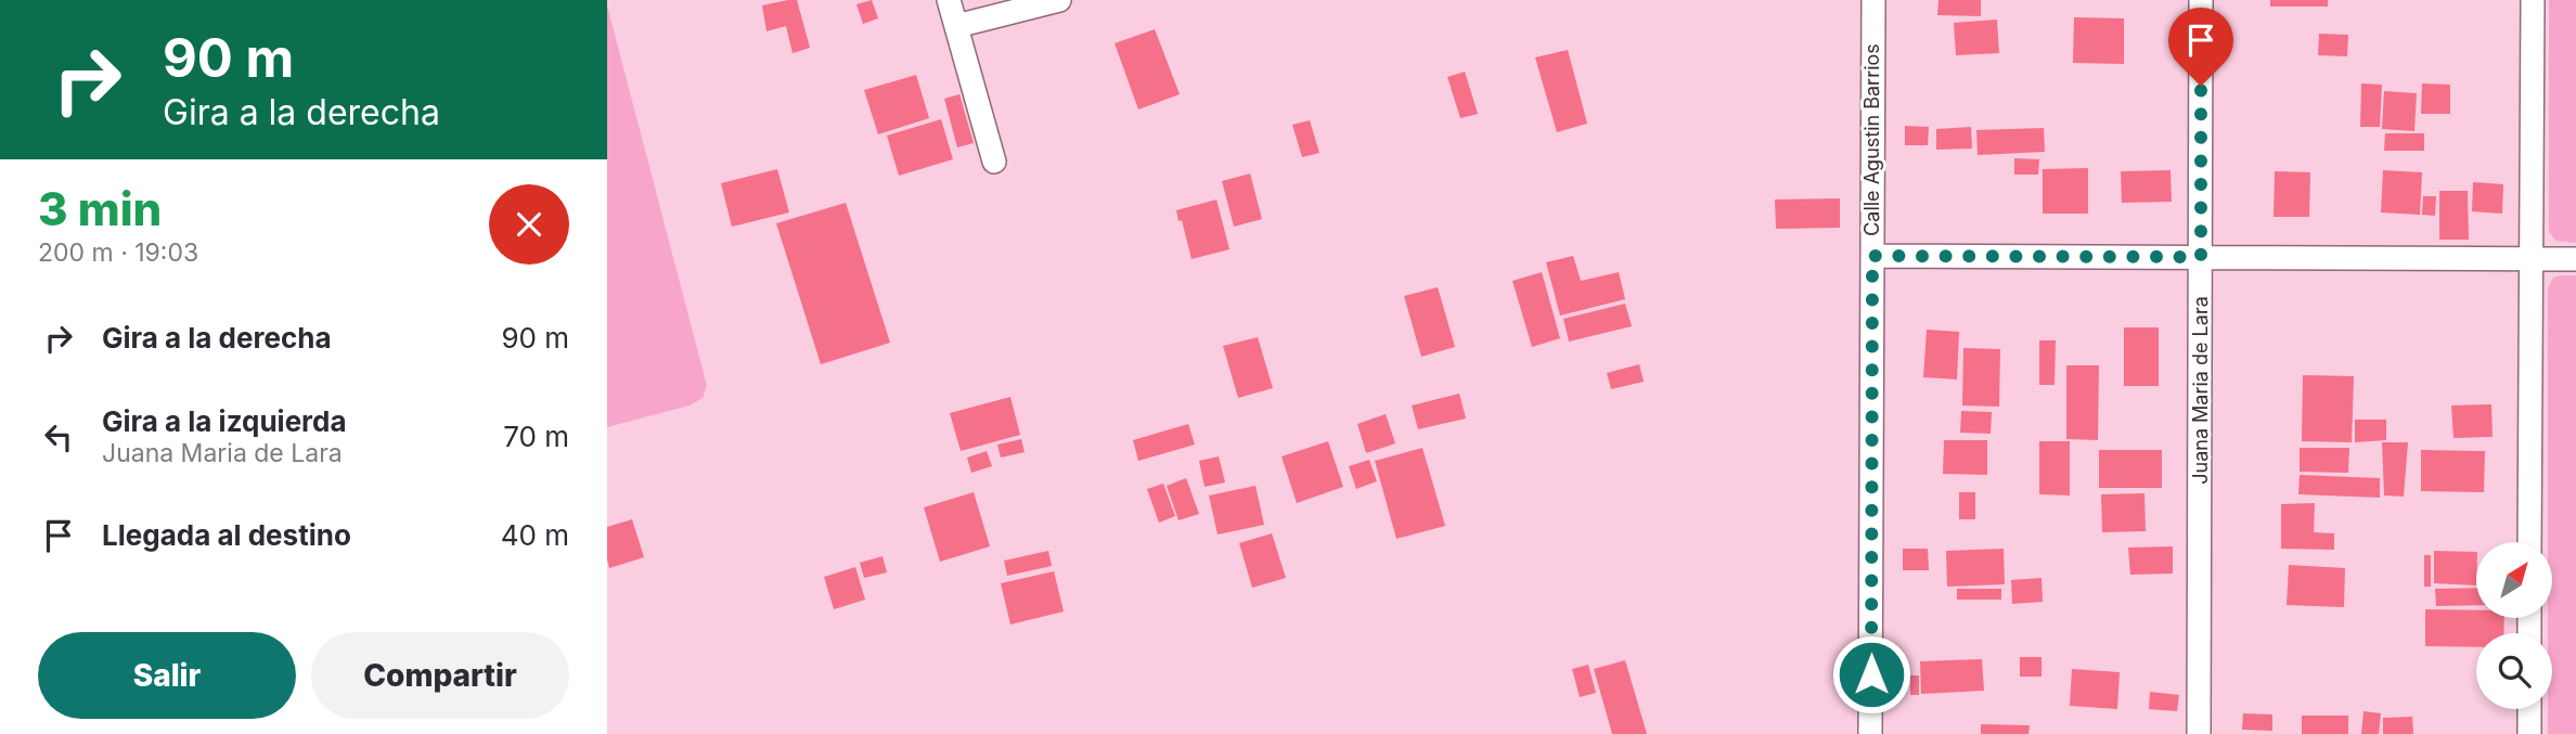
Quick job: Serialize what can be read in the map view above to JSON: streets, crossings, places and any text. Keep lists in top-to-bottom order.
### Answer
{
  "streets": {
    "street": ["Calle Agustin Barrios", "Juana Maria de Lara"]
  },
  "north": "top right",
  "page": {
    "turn": ["90 m", "Gira a la derecha"],
    "heading": ["3 min", "200 m · 19:03"],
    "list": [
      {
        "name": "Gira a la derecha",
        "value": "90 m"
      },
      {
        "name": "Gira a la izquierda",
        "note": "Juana Maria de Lara",
        "value": "70 m"
      },
      {
        "name": "Llegada al destino",
        "value": "40 m"
      }
    ],
    "buttons": ["Salir", "Compartir"]
  }
}
